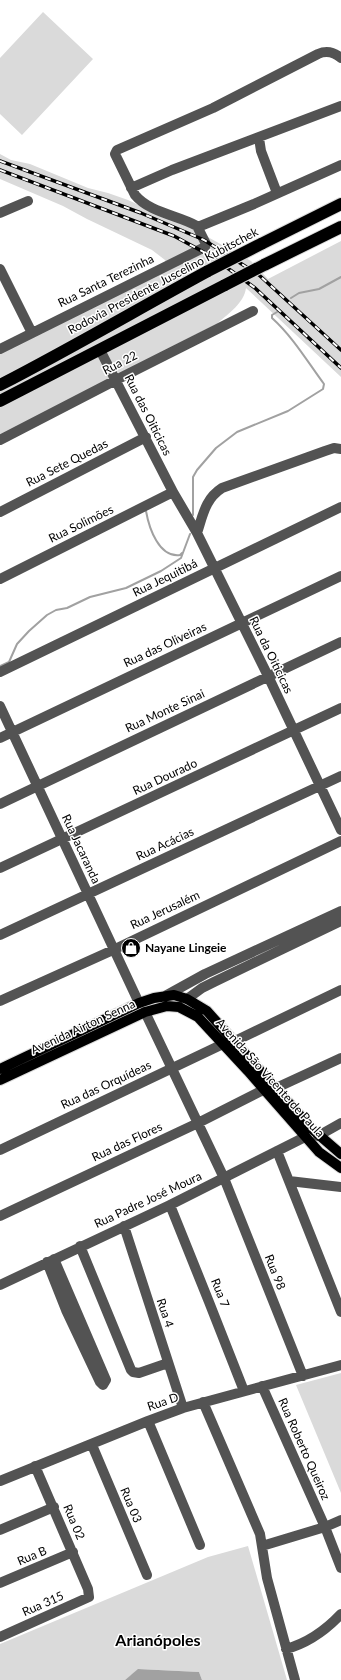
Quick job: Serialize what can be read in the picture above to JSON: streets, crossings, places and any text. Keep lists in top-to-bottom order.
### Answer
{
  "streets": {
    "highway": ["Rodovia Presidente Juscelino Kubitschek"],
    "main road": ["Avenida Airton Senna", "Avenida São Vicente de Paula"],
    "street": [
      "Rua Santa Terezinha",
      "Rua 22",
      "Rua das Oiticicas",
      "Rua Sete Quedas",
      "Rua Solimões",
      "Rua Jequitibá",
      "Rua das Oliveiras",
      "Rua da Oiticicas",
      "Rua Monte Sinai",
      "Rua Dourado",
      "Rua Acácias",
      "Rua Jacaranda",
      "Rua Jerusalém",
      "Rua das Orquídeas",
      "Rua das Flores",
      "Rua Padre José Moura",
      "Rua 98",
      "Rua 7",
      "Rua 4",
      "Rua D",
      "Rua Roberto Queiroz",
      "Rua 03",
      "Rua 02",
      "Rua B",
      "Rua 315"
    ]
  },
  "crossings": [
    ["Rua 22", "Rua das Oiticicas"],
    ["Rua das Oiticicas", "Rua Sete Quedas"],
    ["Rua das Oiticicas", "Rua Solimões"],
    ["Rua das Oiticicas", "Rua da Oiticicas"],
    ["Rua Solimões", "Rua da Oiticicas"],
    ["Rua Jequitibá", "Rua da Oiticicas"],
    ["Rua das Oliveiras", "Rua da Oiticicas"],
    ["Rua das Oliveiras", "Rua Jacaranda"],
    ["Rua da Oiticicas", "Rua Monte Sinai"],
    ["Rua da Oiticicas", "Rua Dourado"],
    ["Rua da Oiticicas", "Rua Acácias"],
    ["Rua Monte Sinai", "Rua Jacaranda"],
    ["Rua Dourado", "Rua Jacaranda"],
    ["Rua Acácias", "Rua Jacaranda"],
    ["Rua Jacaranda", "Rua Jerusalém"],
    ["Rua Jacaranda", "Avenida Airton Senna"],
    ["Rua Jacaranda", "Rua das Orquídeas"],
    ["Rua Jacaranda", "Rua das Flores"],
    ["Rua Jacaranda", "Rua Padre José Moura"],
    ["Rua Jacaranda", "Rua 98"],
    ["Avenida Airton Senna", "Avenida São Vicente de Paula"],
    ["Avenida São Vicente de Paula", "Rua das Orquídeas"],
    ["Avenida São Vicente de Paula", "Rua das Flores"],
    ["Avenida São Vicente de Paula", "Rua Padre José Moura"],
    ["Rua Padre José Moura", "Rua 98"],
    ["Rua Padre José Moura", "Rua 7"],
    ["Rua Padre José Moura", "Rua 4"],
    ["Rua 98", "Rua D"],
    ["Rua 7", "Rua D"],
    ["Rua 4", "Rua D"],
    ["Rua D", "Rua Roberto Queiroz"],
    ["Rua D", "Rua 03"],
    ["Rua D", "Rua 02"],
    ["Rua 02", "Rua B"],
    ["Rua 02", "Rua 315"]
  ],
  "districts": ["Arianópoles"],
  "places": {
    "shop": ["Nayane Lingeie"]
  }
}
